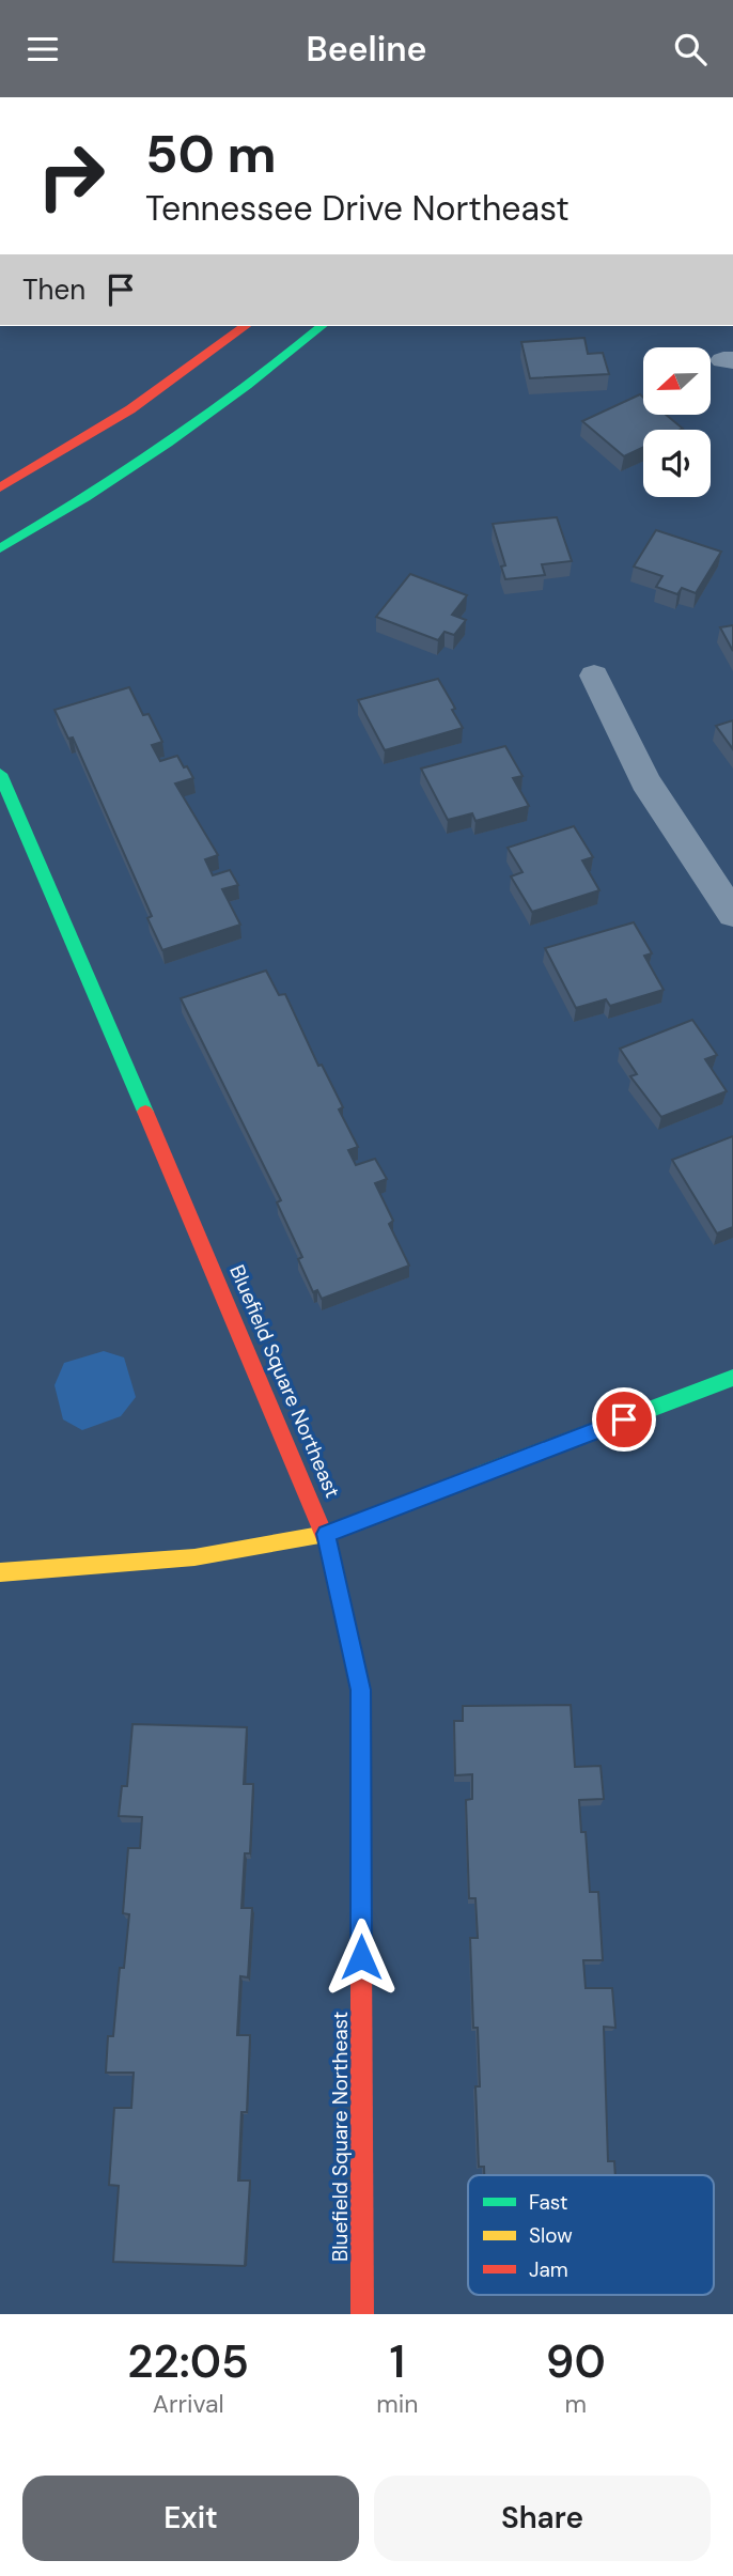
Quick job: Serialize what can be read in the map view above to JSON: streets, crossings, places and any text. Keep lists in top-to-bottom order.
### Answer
{
  "streets": {
    "street": ["Bluefield Square Northeast"]
  },
  "legend": ["Fast", "Slow", "Jam"],
  "north": "left",
  "page": {
    "header": "Beeline",
    "turn": ["50 m", "Tennessee Drive Northeast"],
    "then": "Then",
    "eta": [
      "22:05",
      "Arrival",
      "1",
      "min",
      "90",
      "m"
    ],
    "buttons": ["Exit", "Share"]
  }
}
